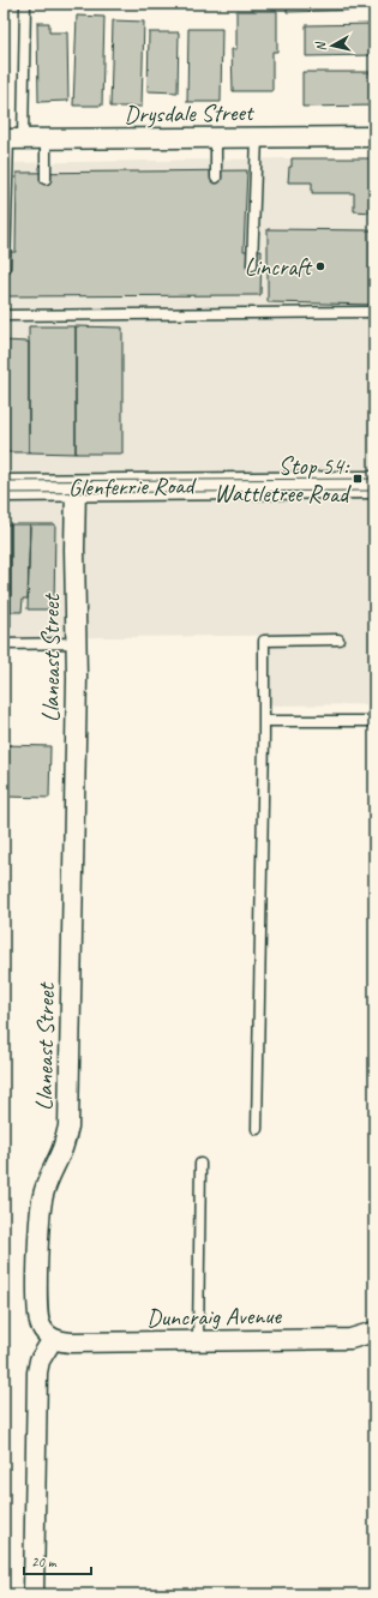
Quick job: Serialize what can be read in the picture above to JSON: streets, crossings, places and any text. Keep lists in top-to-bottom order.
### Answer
{
  "streets": {
    "main road": ["Glenferrie Road"],
    "street": ["Drysdale Street", "Llaneast Street", "Duncraig Avenue"]
  },
  "crossings": [
    ["Glenferrie Road", "Llaneast Street"],
    ["Llaneast Street", "Duncraig Avenue"]
  ],
  "places": {
    "other": ["Lincraft"],
    "transit": ["Stop 54: Wattletree Road"]
  },
  "scale_bar": "20 m",
  "north": "left"
}
